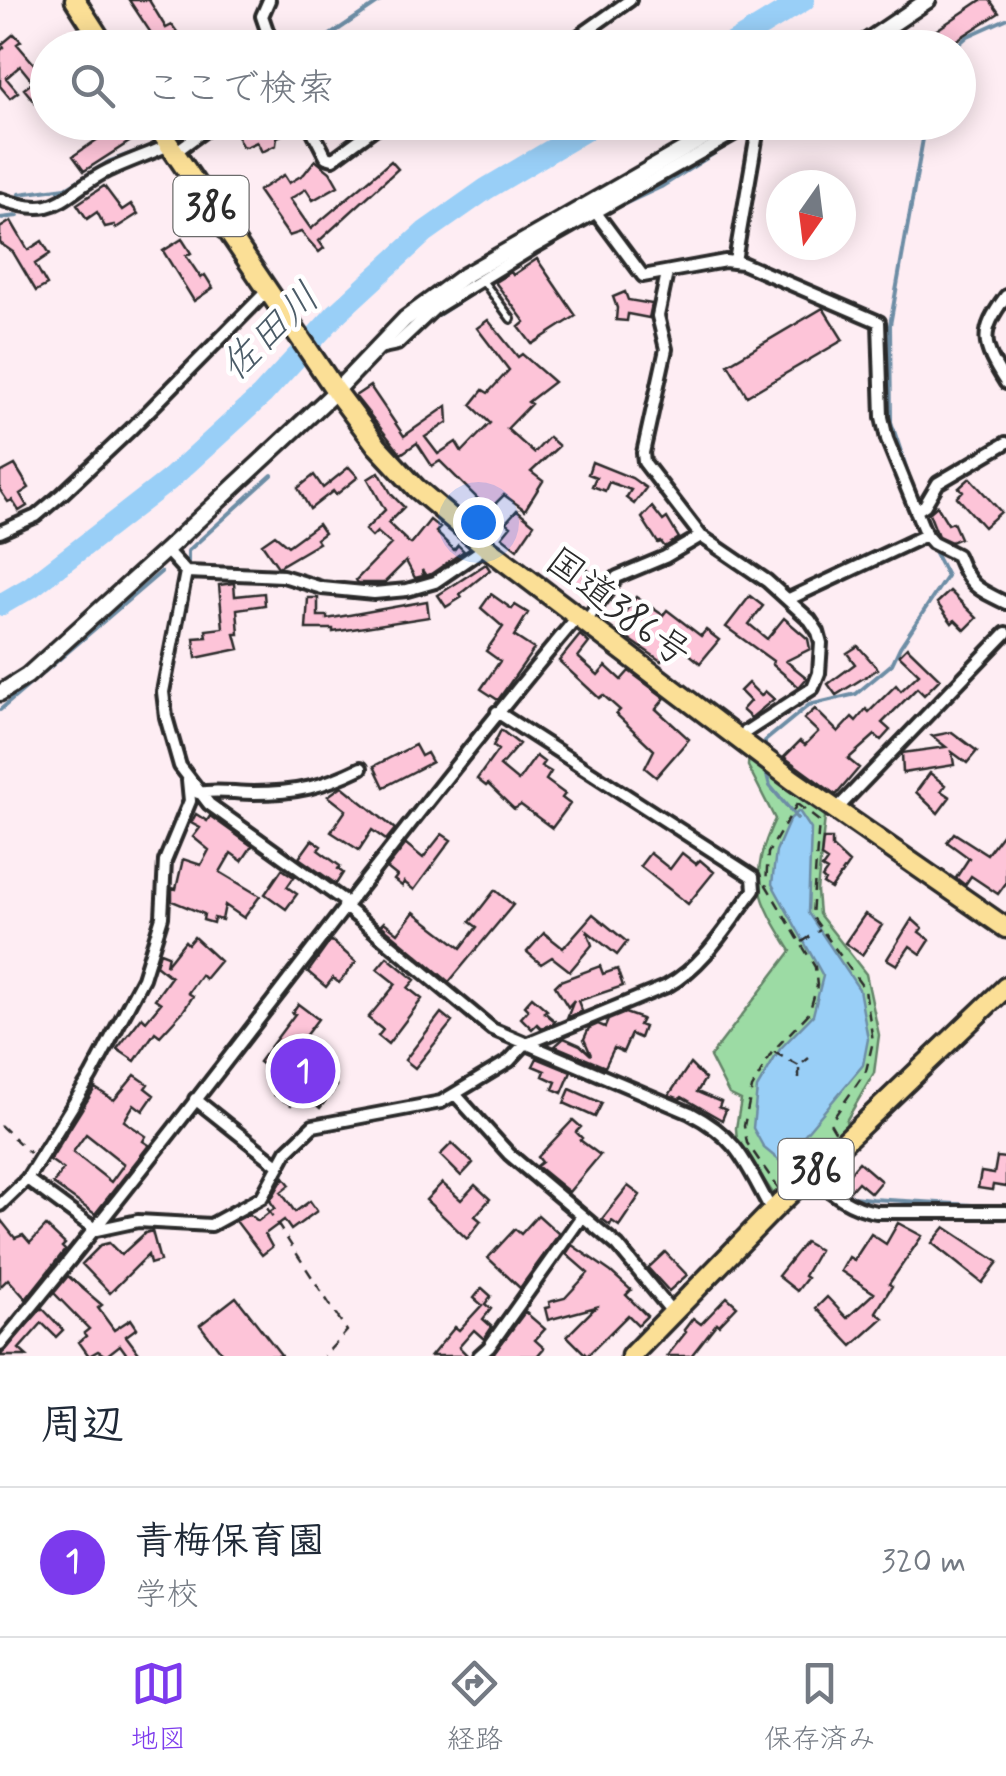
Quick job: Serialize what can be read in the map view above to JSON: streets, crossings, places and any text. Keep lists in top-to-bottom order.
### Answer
{
  "streets": {
    "highway": ["386", "国道386号"]
  },
  "water": ["佐田川"],
  "north": "bottom",
  "page": {
    "search": "ここで検索",
    "pins": "1",
    "heading": "周辺",
    "list": [
      {
        "mark": "1",
        "name": "青梅保育園",
        "note": "学校",
        "value": "320 m"
      }
    ],
    "nav": ["地図", "経路", "保存済み"]
  }
}
